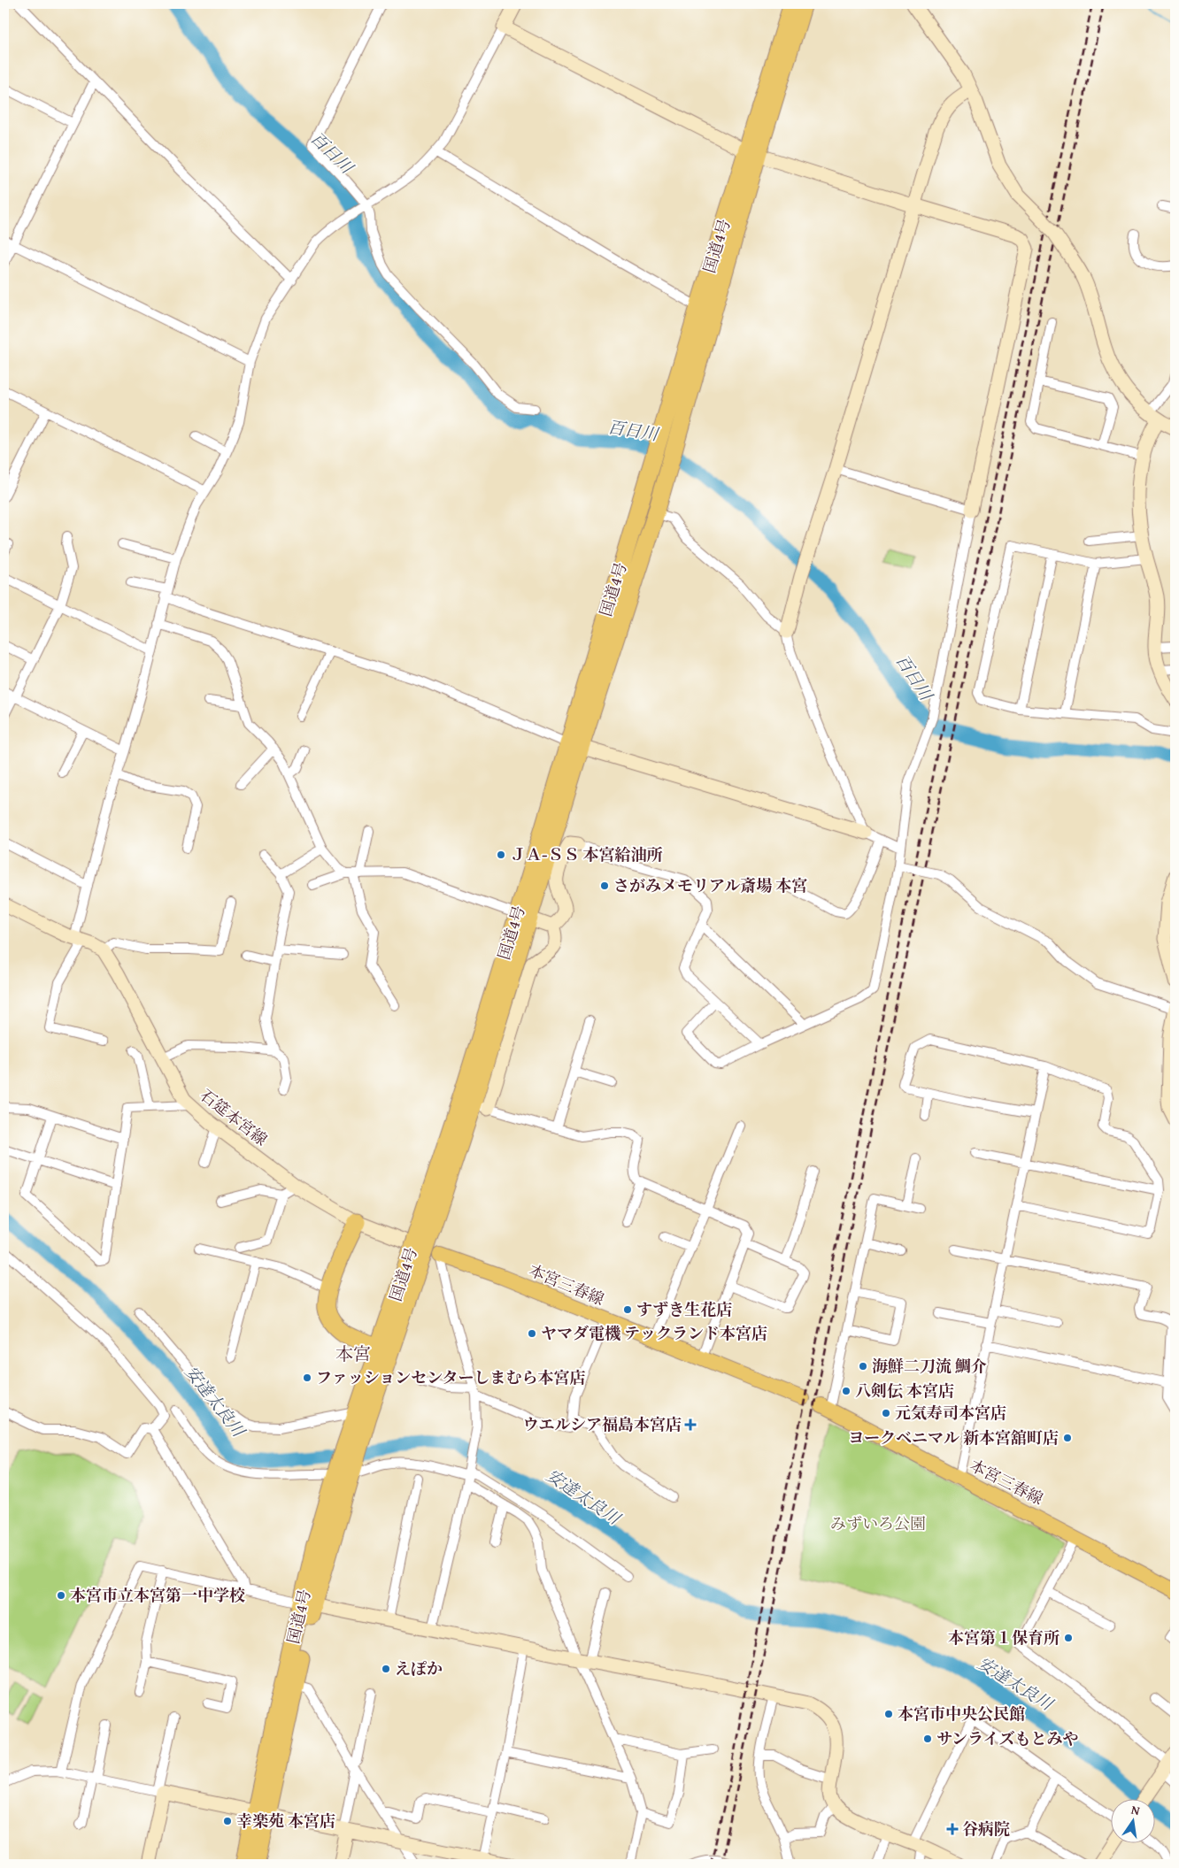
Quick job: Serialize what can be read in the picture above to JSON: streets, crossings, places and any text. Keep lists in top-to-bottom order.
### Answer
{
  "streets": {
    "highway": ["国道4号"],
    "main road": ["本宮三春線"],
    "street": ["石筵本宮線"]
  },
  "crossings": [
    ["石筵本宮線", "本宮三春線"]
  ],
  "districts": ["本宮"],
  "water": ["百日川", "安達太良川"],
  "parks": ["みずいろ公園"],
  "places": {
    "other": [
      "ＪＡ-ＳＳ 本宮給油所",
      "さがみメモリアル斎場 本宮",
      "すずき生花店",
      "ヤマダ電機 テックランド本宮店",
      "海鮮二刀流 鯛介",
      "ファッションセンターしまむら本宮店",
      "八剣伝 本宮店",
      "元気寿司本宮店",
      "ヨークベニマル 新本宮舘町店",
      "本宮市立本宮第一中学校",
      "本宮第１保育所",
      "えぽか",
      "本宮市中央公民館",
      "サンライズもとみや",
      "幸楽苑 本宮店"
    ],
    "health": ["ウエルシア福島本宮店", "谷病院"]
  },
  "north": "top"
}
